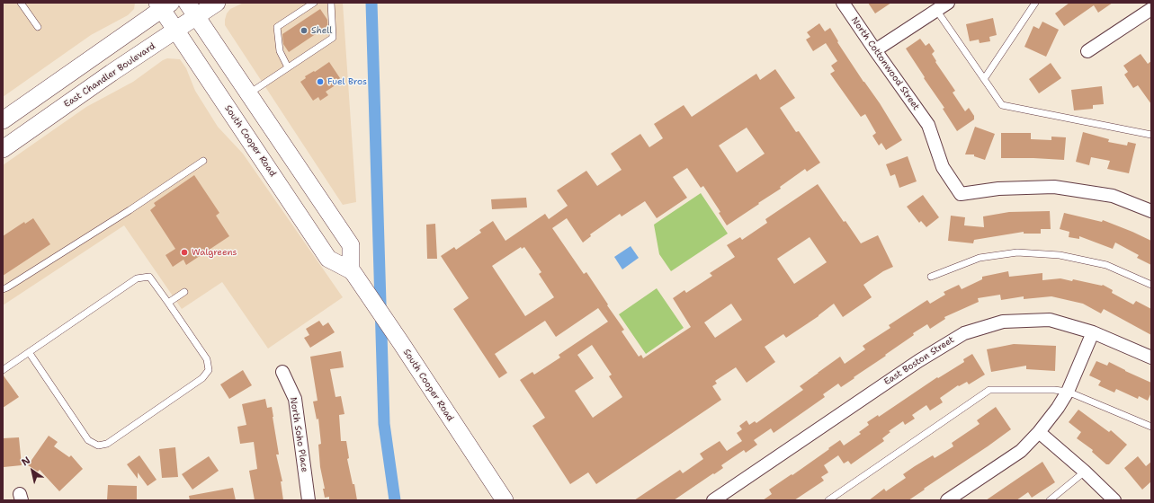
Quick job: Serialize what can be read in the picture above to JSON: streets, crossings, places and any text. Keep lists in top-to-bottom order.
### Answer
{
  "streets": {
    "main road": ["East Chandler Boulevard", "South Cooper Road"],
    "street": ["North Cottonwood Street", "East Boston Street", "North Soho Place"]
  },
  "crossings": [
    ["East Chandler Boulevard", "South Cooper Road"]
  ],
  "places": ["Shell", "Fuel Bros", "Walgreens"],
  "north": "top left"
}
